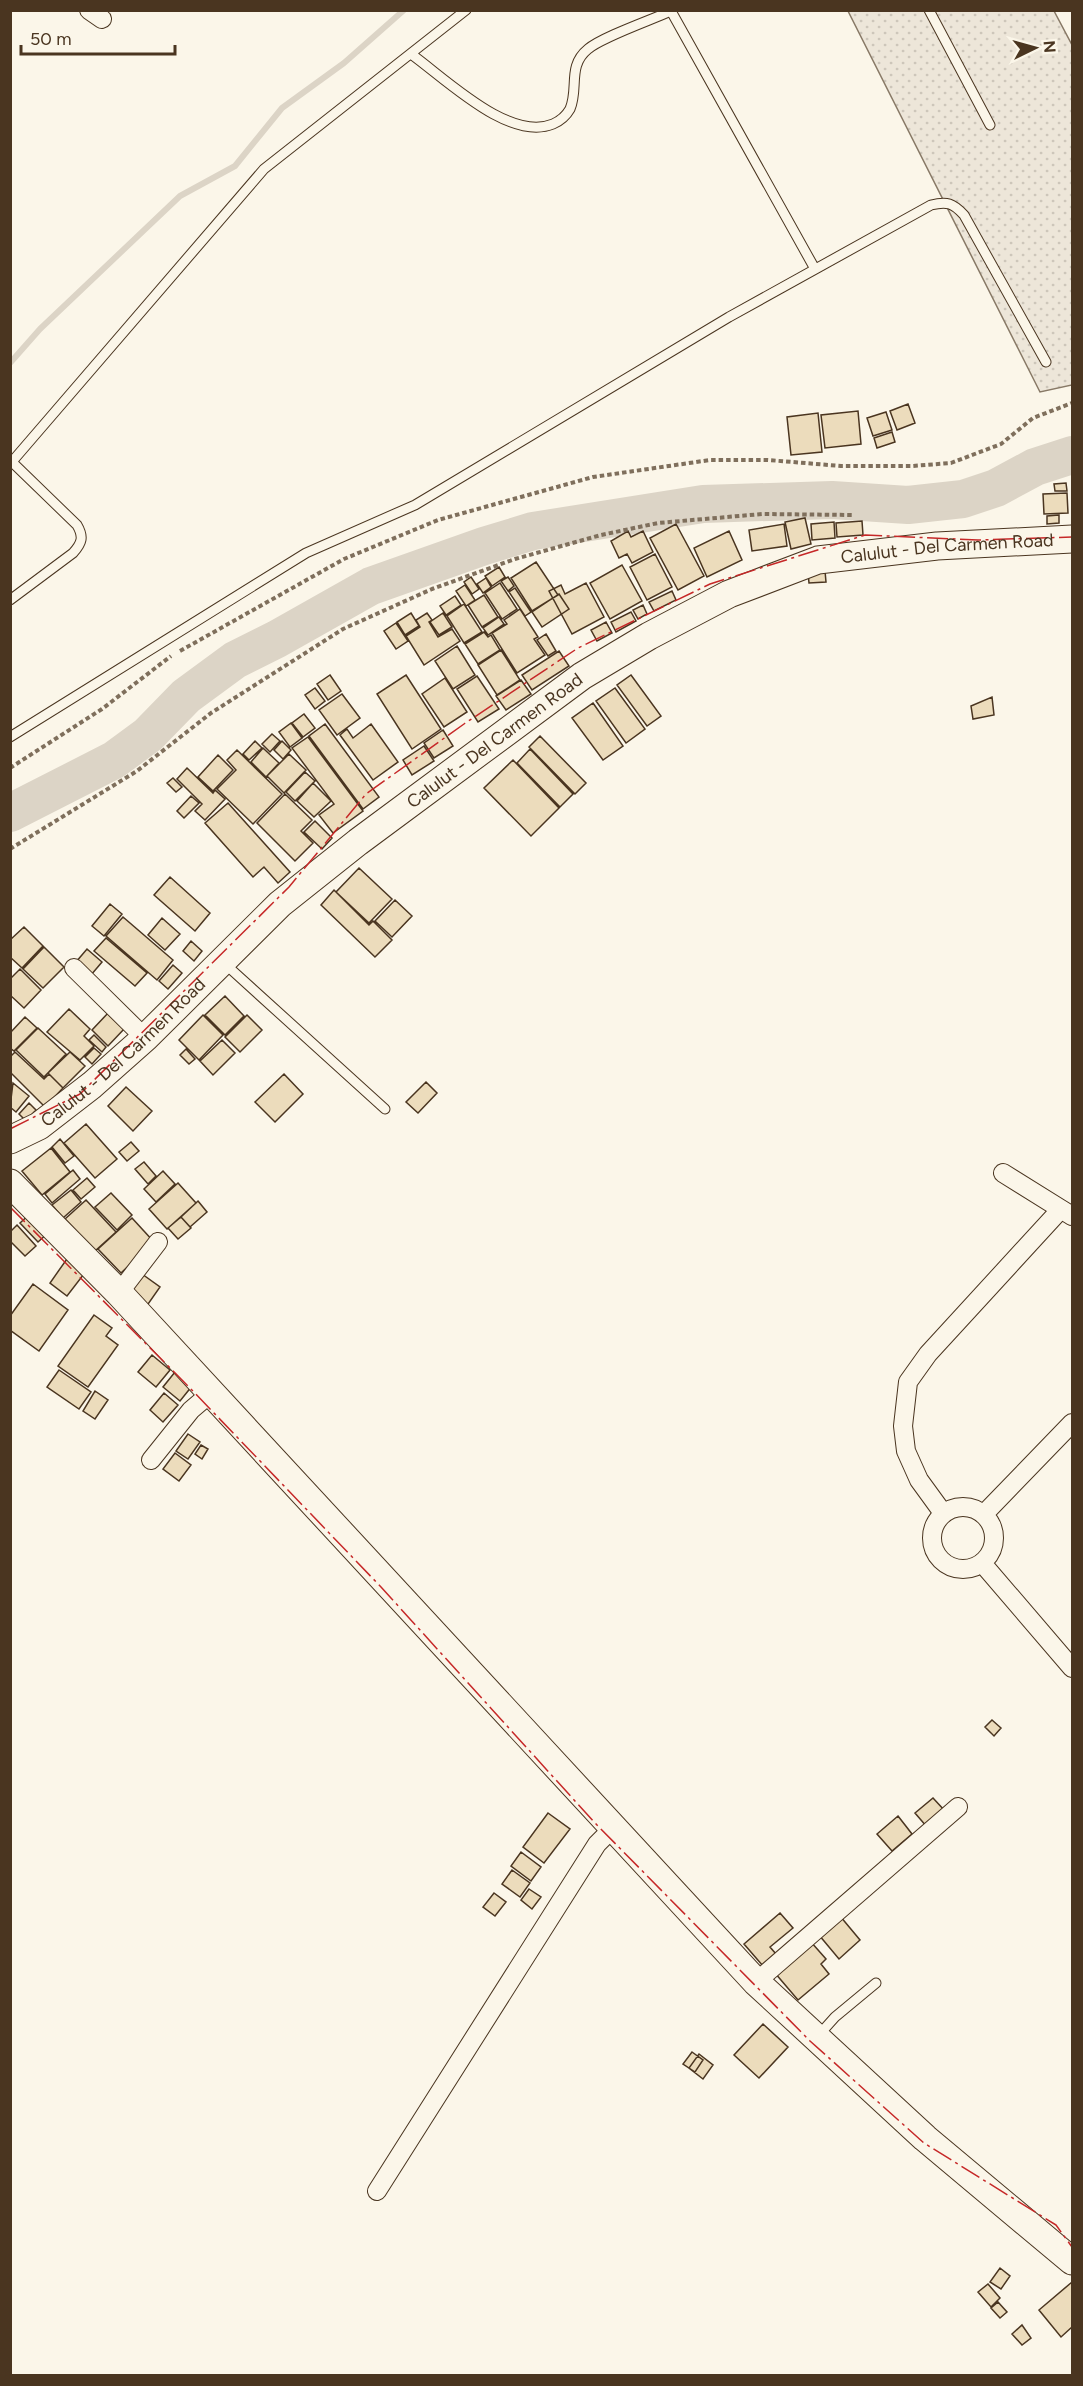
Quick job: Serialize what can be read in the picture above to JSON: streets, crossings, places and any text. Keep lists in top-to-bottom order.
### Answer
{
  "streets": {
    "main road": ["Calulut - Del Carmen Road"]
  },
  "scale_bar": "50 m",
  "north": "right"
}
